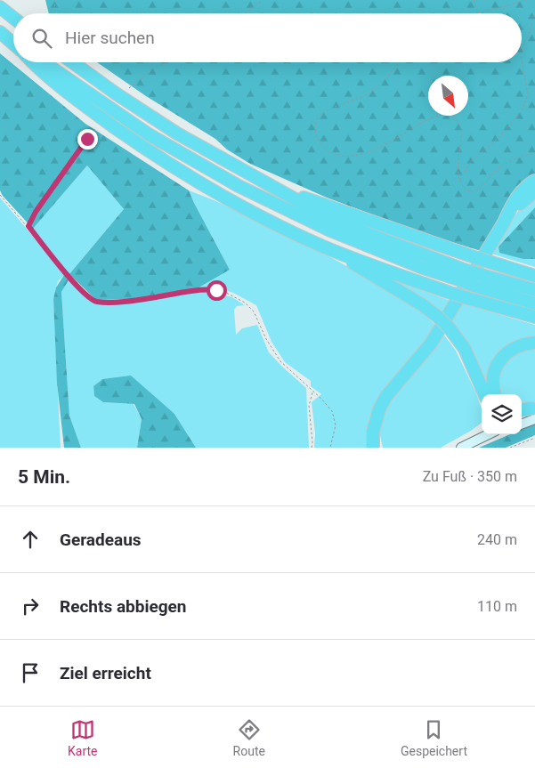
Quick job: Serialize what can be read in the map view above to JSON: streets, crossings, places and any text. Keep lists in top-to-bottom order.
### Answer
{
  "north": "bottom right",
  "page": {
    "search": "Hier suchen",
    "heading": ["5 Min.", "Zu Fuß · 350 m"],
    "list": [
      ["Geradeaus", "240 m"],
      ["Rechts abbiegen", "110 m"],
      "Ziel erreicht"
    ],
    "nav": ["Karte", "Route", "Gespeichert"]
  }
}
